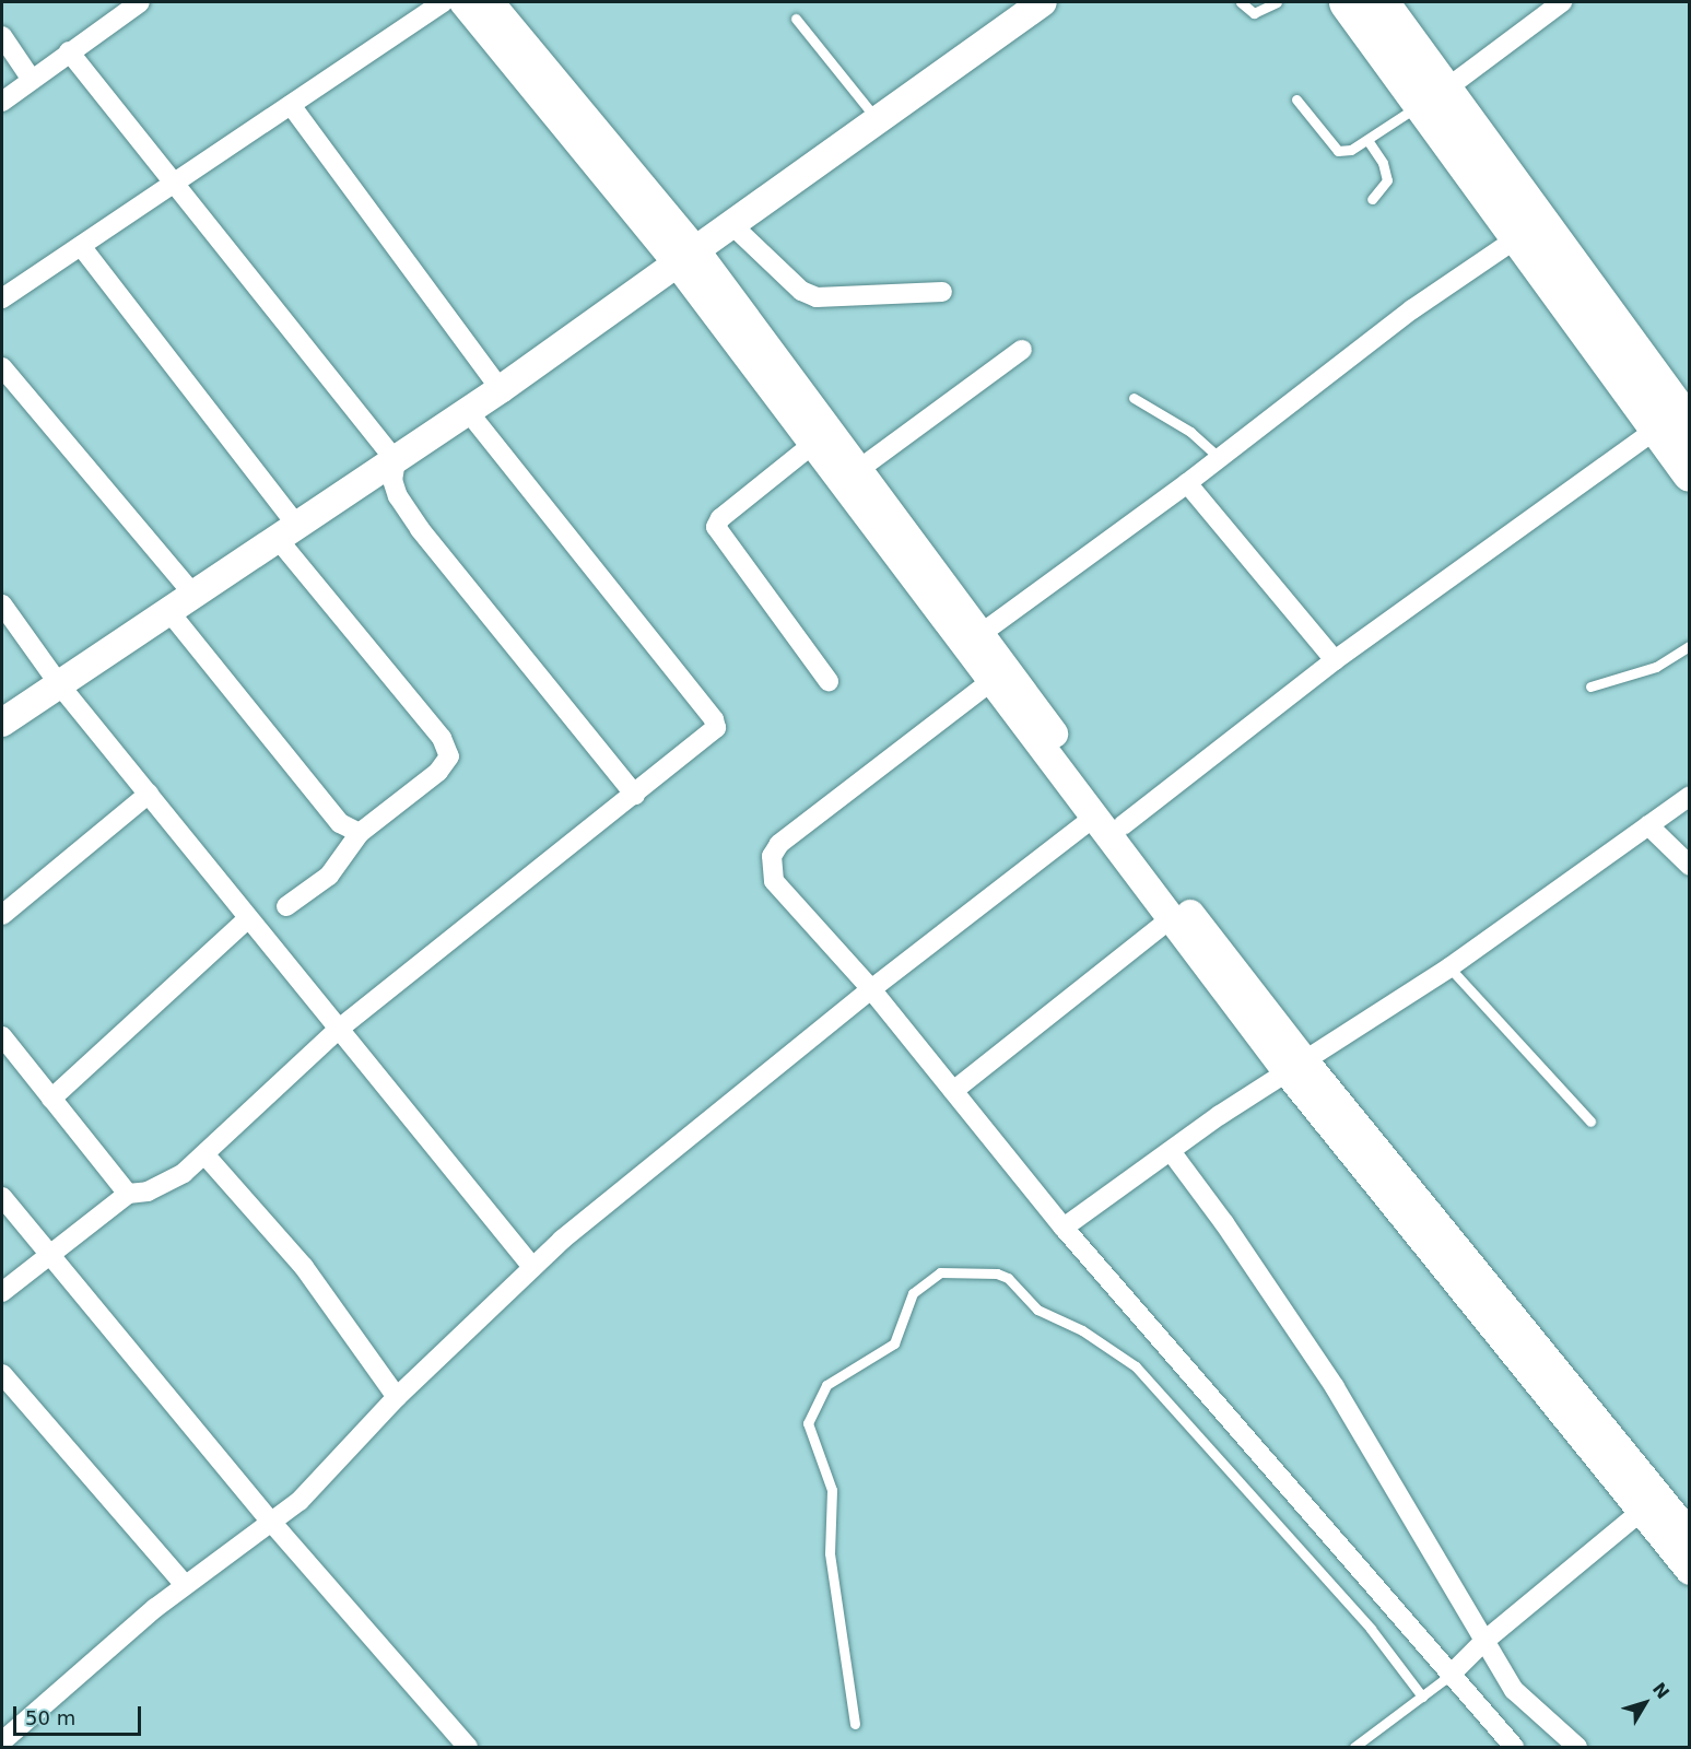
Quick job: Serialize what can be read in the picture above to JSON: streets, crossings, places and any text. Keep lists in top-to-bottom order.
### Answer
{
  "scale_bar": "50 m",
  "north": "top right"
}
